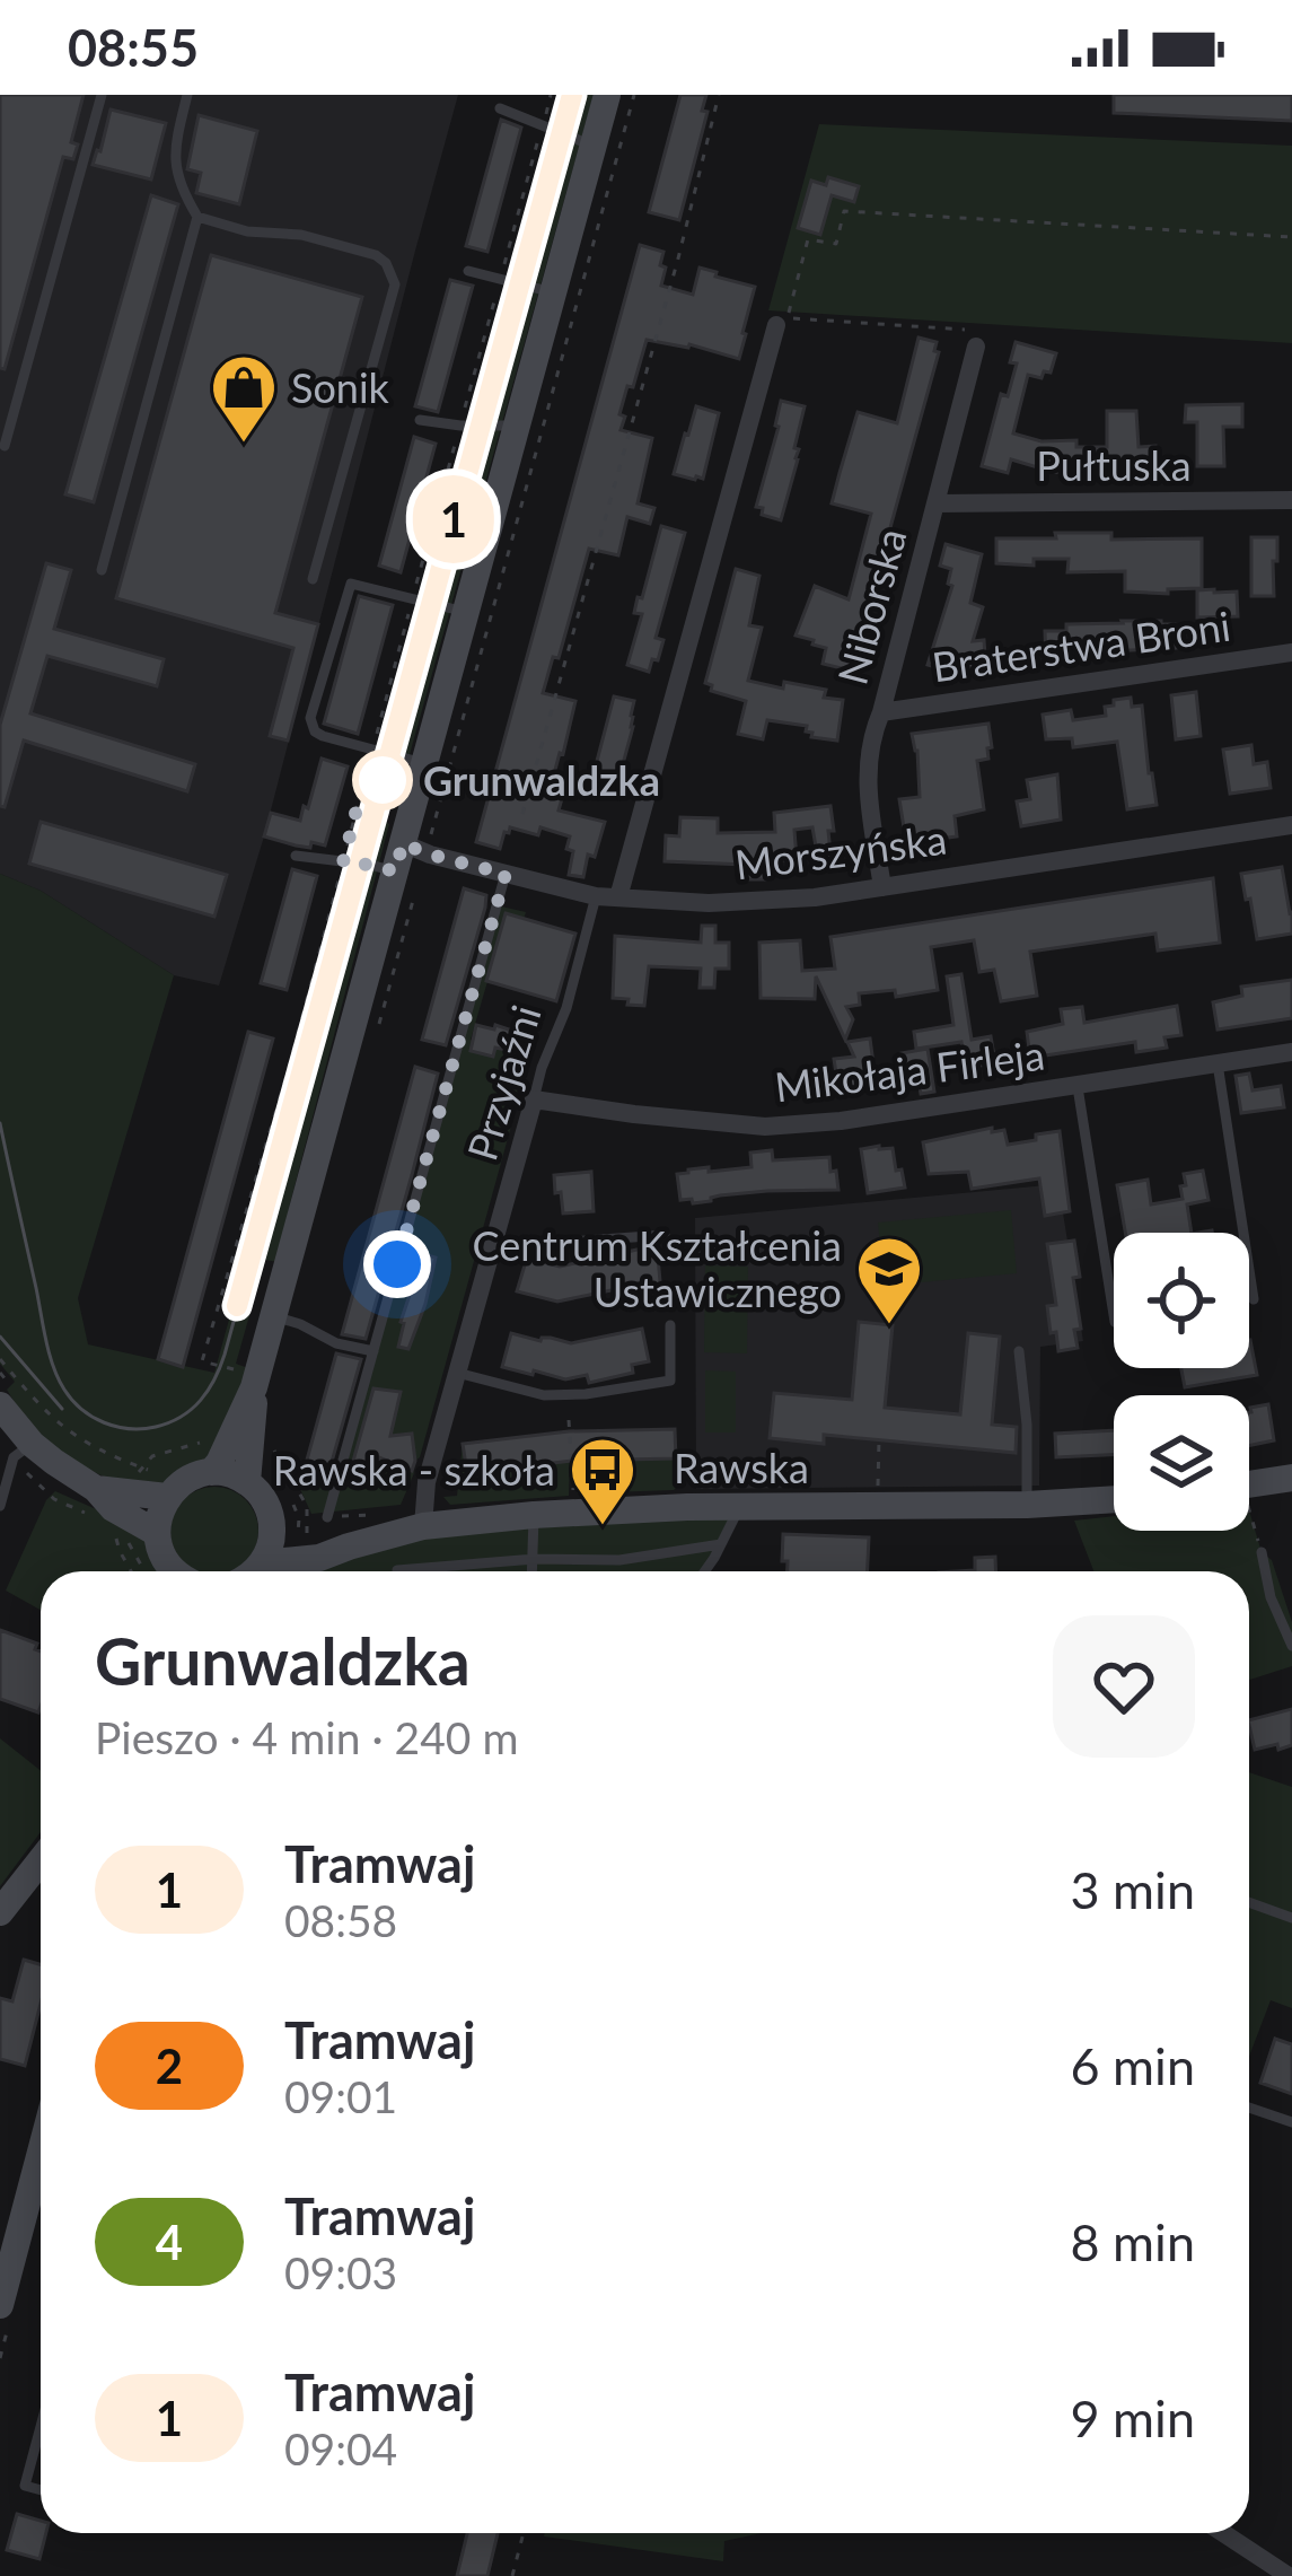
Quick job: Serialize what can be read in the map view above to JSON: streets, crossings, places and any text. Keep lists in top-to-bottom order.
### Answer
{
  "streets": {
    "main road": ["Rawska"],
    "street": [
      "Pułtuska",
      "Niborska",
      "Braterstwa Broni",
      "Morszyńska",
      "Mikołaja Firleja",
      "Przyjaźni"
    ]
  },
  "crossings": [
    ["Pułtuska", "Niborska"],
    ["Niborska", "Braterstwa Broni"],
    ["Niborska", "Morszyńska"],
    ["Morszyńska", "Przyjaźni"],
    ["Mikołaja Firleja", "Przyjaźni"],
    ["Przyjaźni", "Rawska"]
  ],
  "places": {
    "shop": ["Sonik"],
    "other": ["Grunwaldzka"],
    "school or university": ["Centrum Kształcenia Ustawicznego"],
    "bus stop": ["Rawska - szkoła"]
  },
  "lines": ["tram line 1"],
  "page": {
    "status": "08:55",
    "on_map": "1",
    "heading": ["Grunwaldzka", "Pieszo · 4 min · 240 m"],
    "list": [
      {
        "mark": "1",
        "name": "Tramwaj",
        "note": "08:58",
        "value": "3 min"
      },
      {
        "mark": "2",
        "name": "Tramwaj",
        "note": "09:01",
        "value": "6 min"
      },
      {
        "mark": "4",
        "name": "Tramwaj",
        "note": "09:03",
        "value": "8 min"
      },
      {
        "mark": "1",
        "name": "Tramwaj",
        "note": "09:04",
        "value": "9 min"
      }
    ]
  }
}
